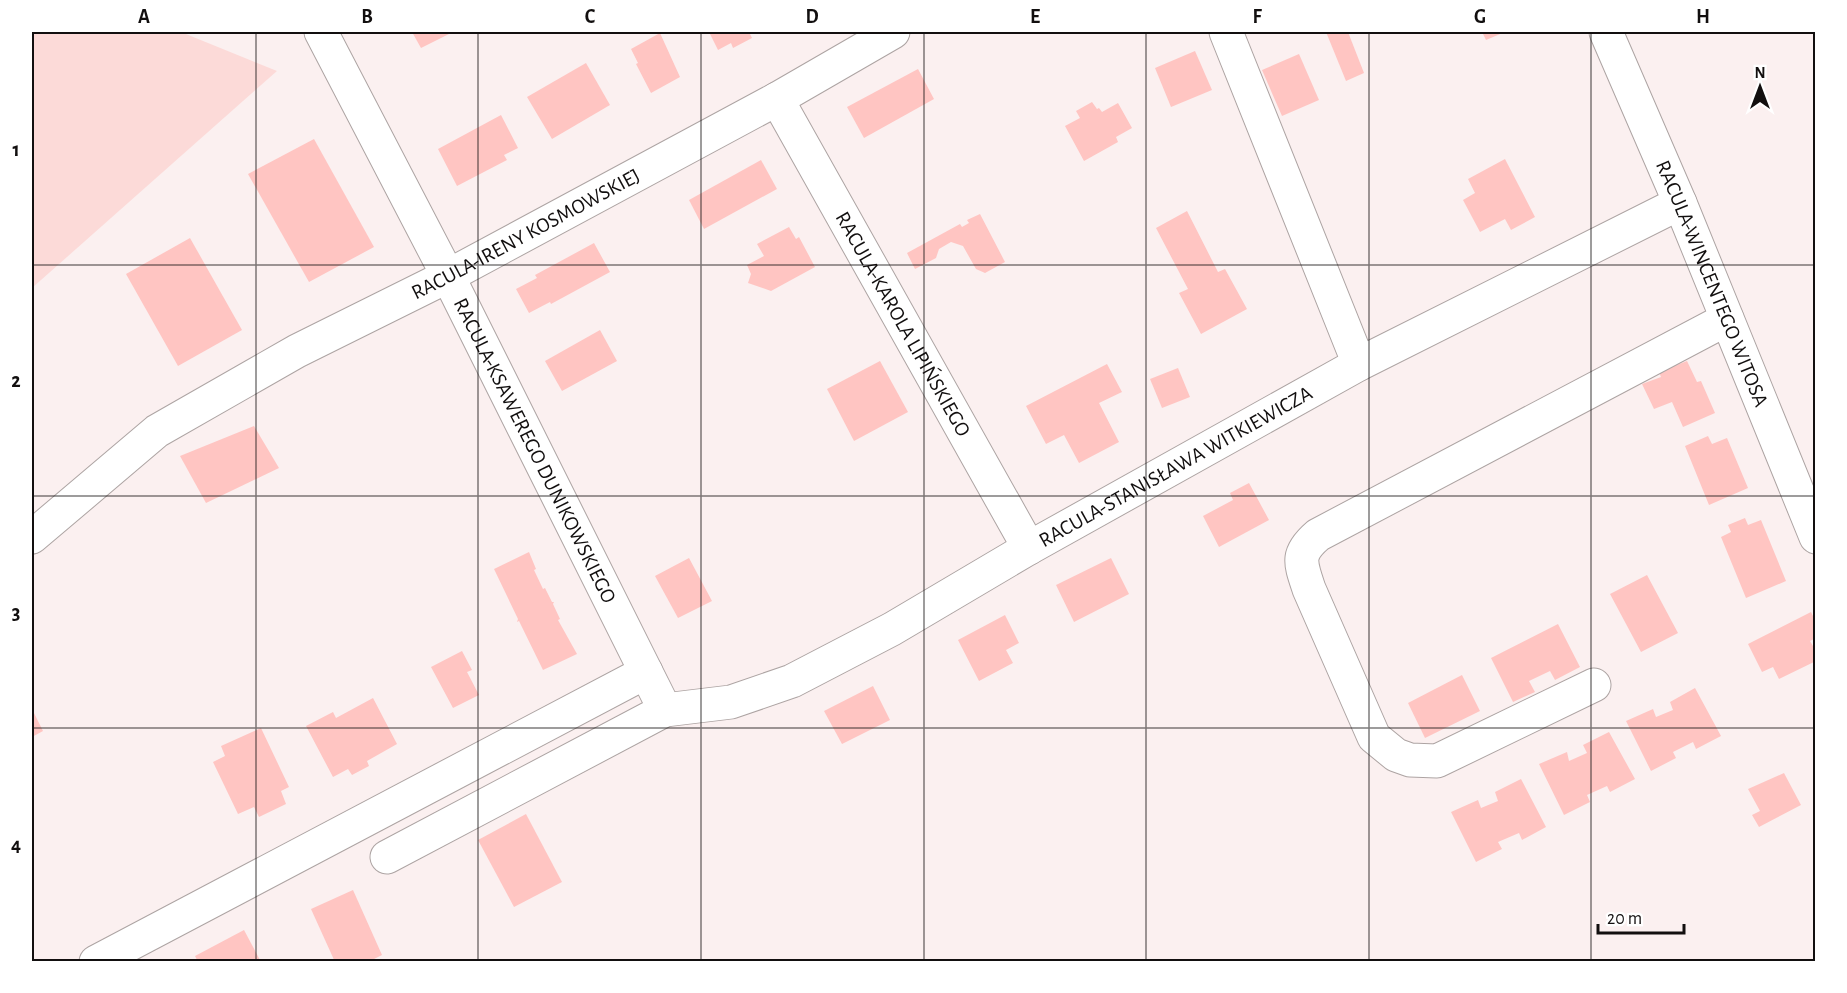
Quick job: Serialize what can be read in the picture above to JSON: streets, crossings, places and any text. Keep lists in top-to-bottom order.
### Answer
{
  "streets": {
    "street": [
      "RACULA-IRENY KOSMOWSKIEJ",
      "RACULA-WINCENTEGO WITOSA",
      "RACULA-KAROLA LIPIŃSKIEGO",
      "RACULA-KSAWEREGO DUNIKOWSKIEGO",
      "RACULA-STANISŁAWA WITKIEWICZA"
    ]
  },
  "crossings": [
    ["RACULA-IRENY KOSMOWSKIEJ", "RACULA-KAROLA LIPIŃSKIEGO"],
    ["RACULA-IRENY KOSMOWSKIEJ", "RACULA-KSAWEREGO DUNIKOWSKIEGO"],
    ["RACULA-WINCENTEGO WITOSA", "RACULA-STANISŁAWA WITKIEWICZA"],
    ["RACULA-KAROLA LIPIŃSKIEGO", "RACULA-STANISŁAWA WITKIEWICZA"],
    ["RACULA-KSAWEREGO DUNIKOWSKIEGO", "RACULA-STANISŁAWA WITKIEWICZA"]
  ],
  "scale_bar": "20 m",
  "north": "top",
  "grid": {
    "columns": [
      "A",
      "B",
      "C",
      "D",
      "E",
      "F",
      "G",
      "H"
    ],
    "rows": [
      "1",
      "2",
      "3",
      "4"
    ]
  }
}
